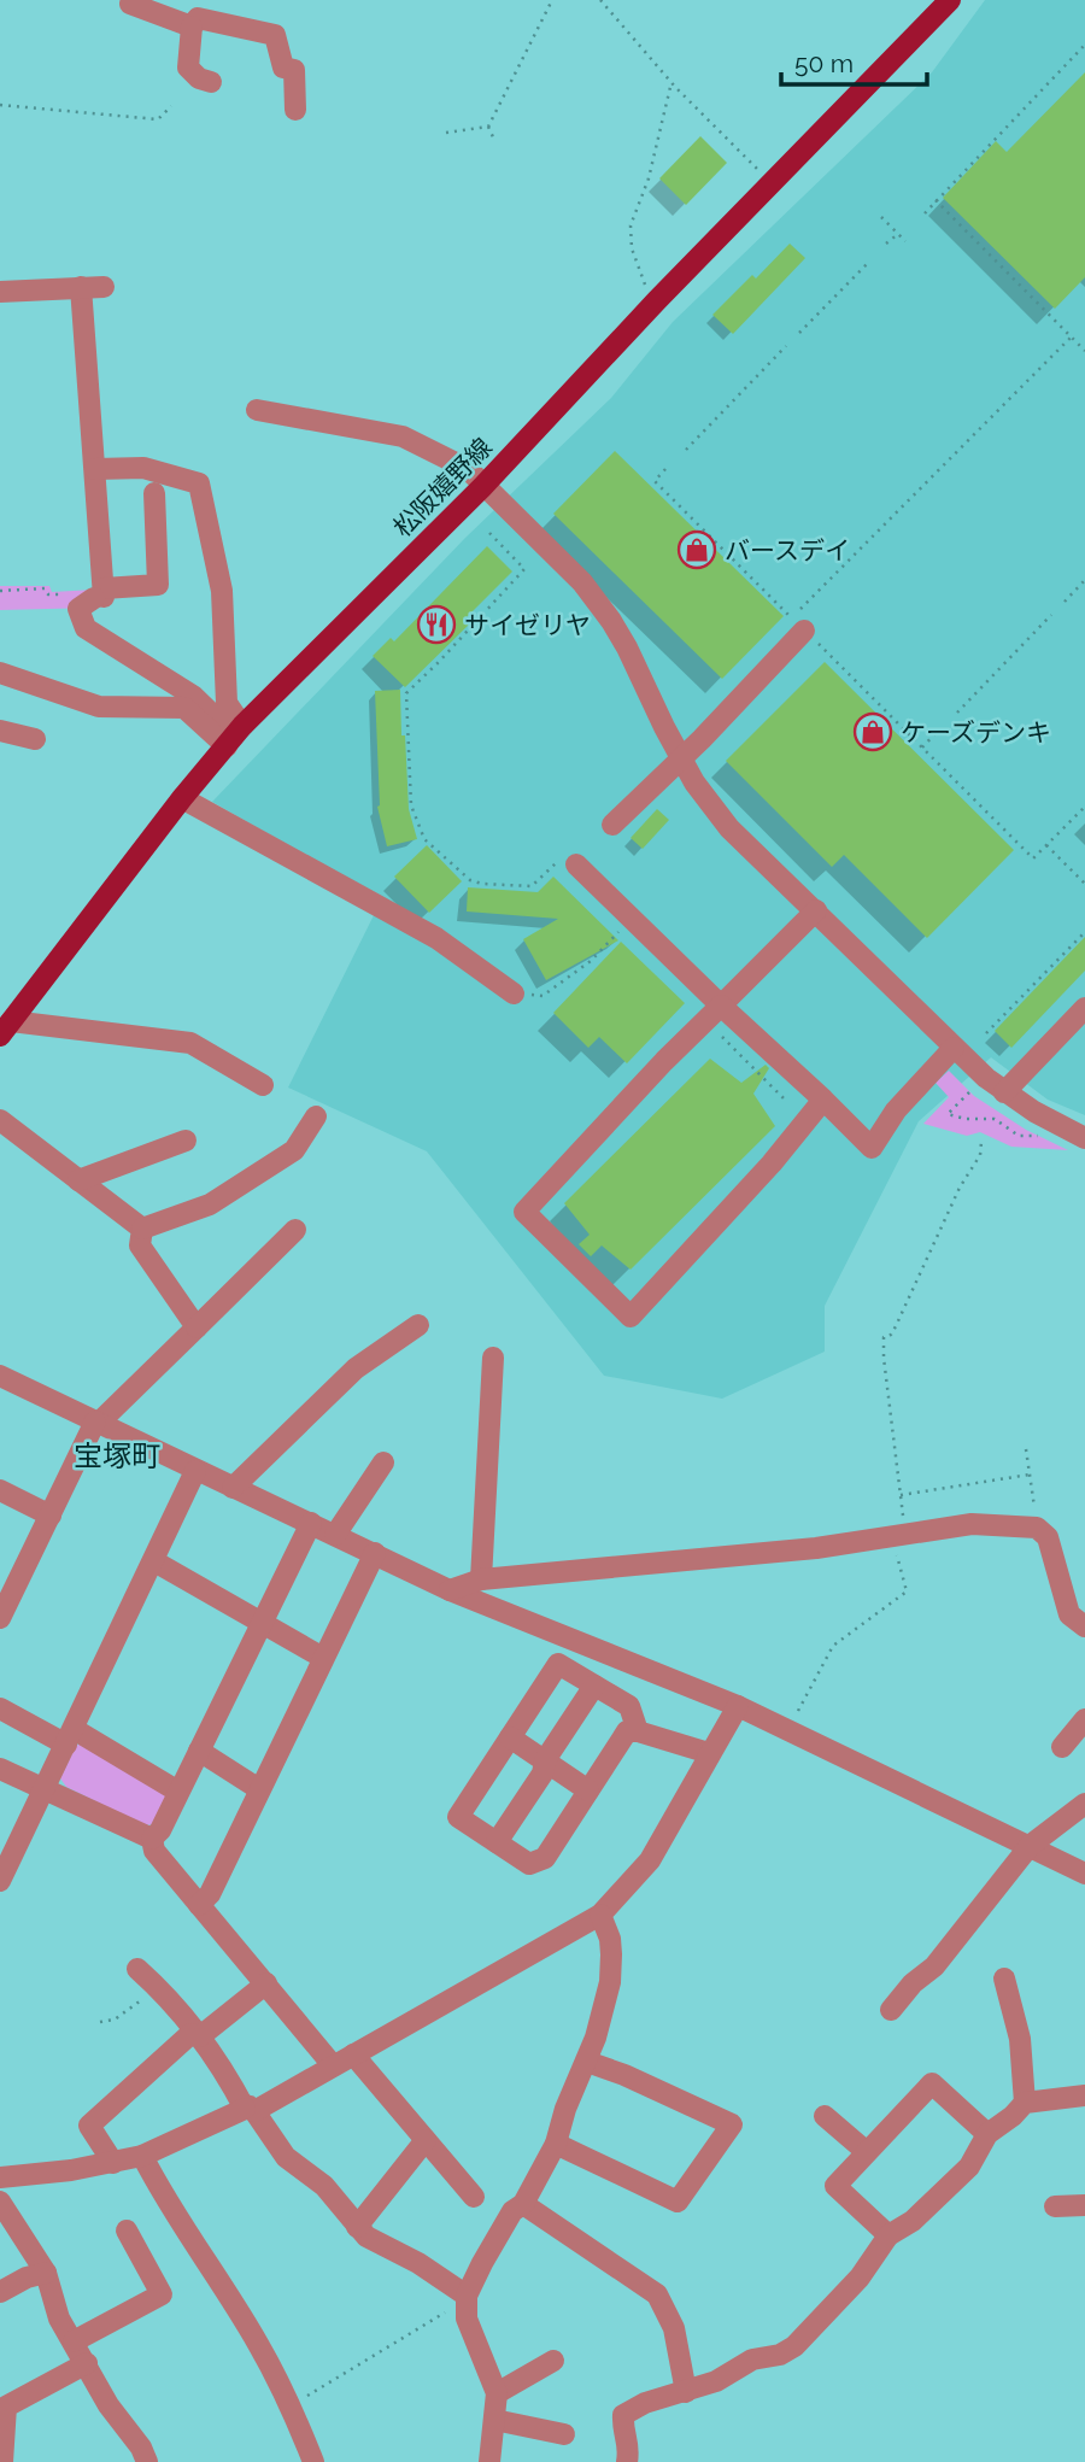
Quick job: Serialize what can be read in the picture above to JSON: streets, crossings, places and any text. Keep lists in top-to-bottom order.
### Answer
{
  "streets": {
    "main road": ["松阪嬉野線"]
  },
  "districts": ["宝塚町"],
  "places": {
    "shop": ["バースデイ", "ケーズデンキ"],
    "restaurant": ["サイゼリヤ"]
  },
  "scale_bar": "50 m"
}
